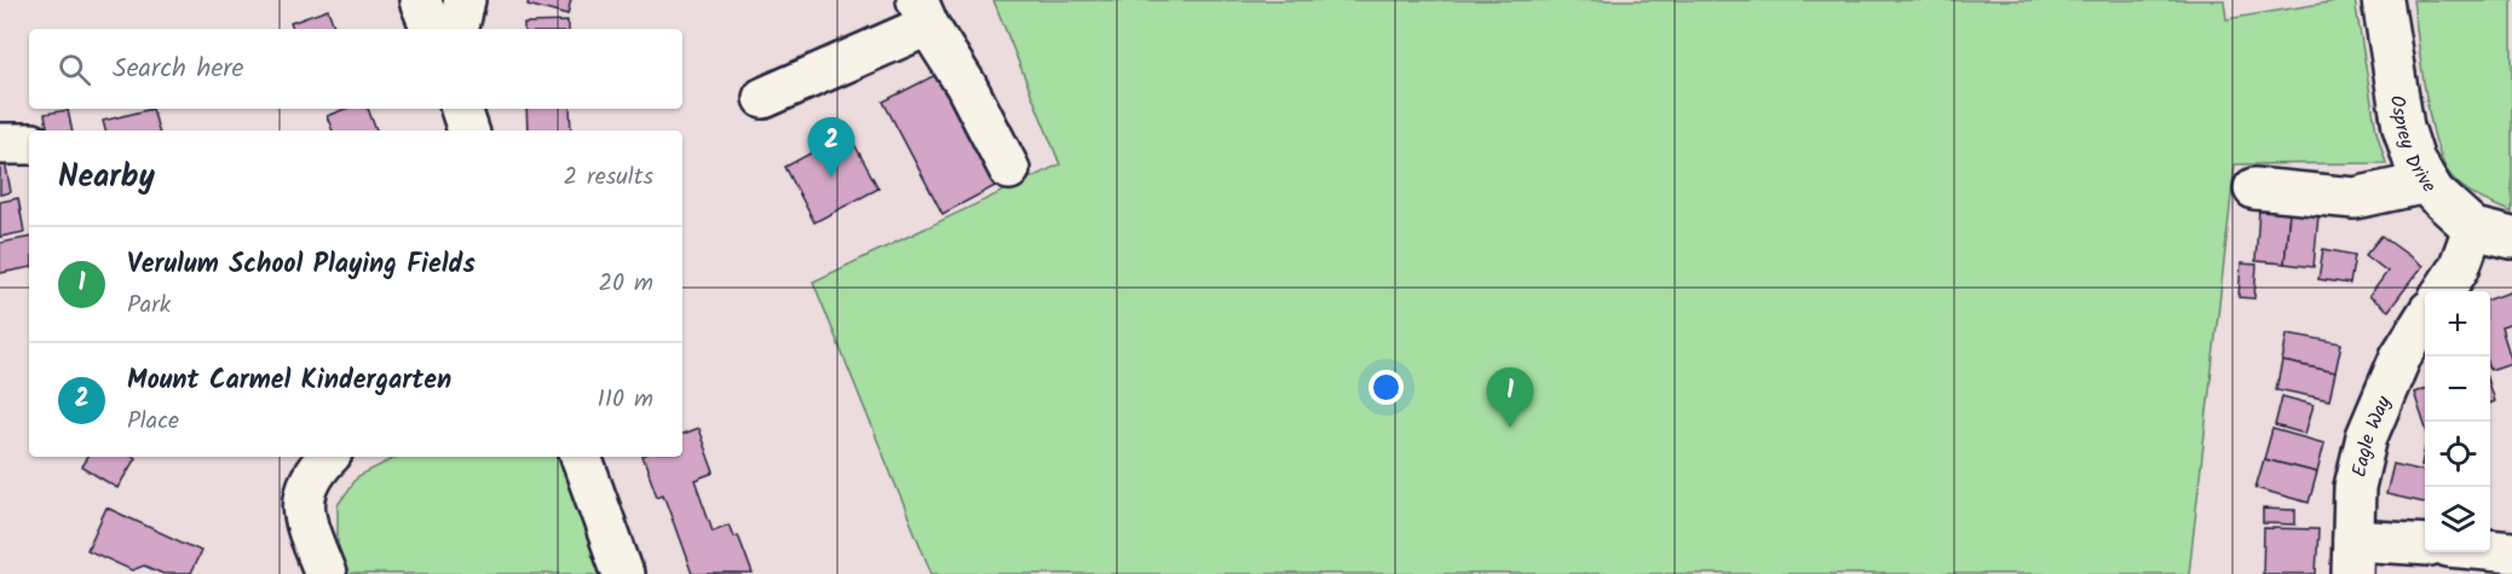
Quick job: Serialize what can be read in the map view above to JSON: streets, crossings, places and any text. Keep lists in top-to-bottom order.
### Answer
{
  "streets": {
    "street": ["Osprey Drive", "Eagle Way"]
  },
  "page": {
    "search": "Search here",
    "pins": ["2", "1"],
    "heading": ["Nearby", "2 results"],
    "list": [
      {
        "mark": "1",
        "name": "Verulum School Playing Fields",
        "note": "Park",
        "value": "20 m"
      },
      {
        "mark": "2",
        "name": "Mount Carmel Kindergarten",
        "note": "Place",
        "value": "110 m"
      }
    ],
    "map_buttons": ["+", "−"]
  }
}
